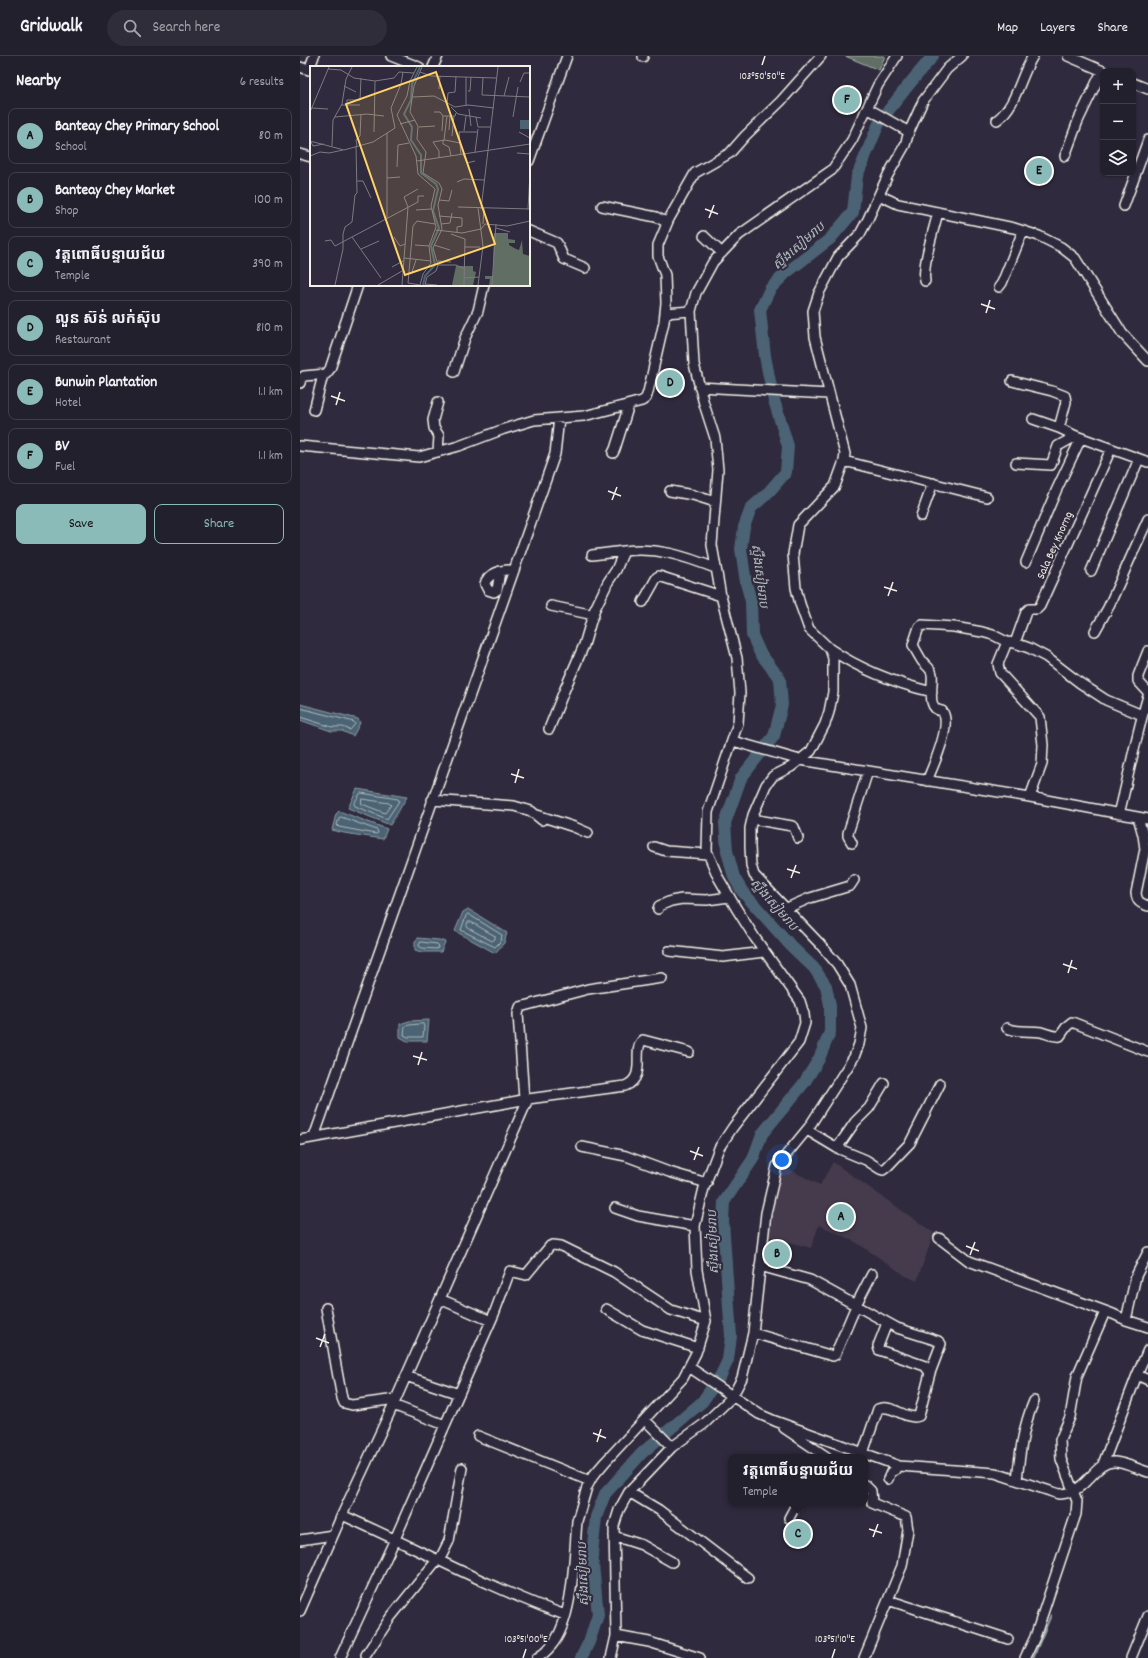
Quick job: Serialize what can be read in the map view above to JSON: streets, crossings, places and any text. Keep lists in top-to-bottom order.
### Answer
{
  "streets": {
    "street": ["Sala Bey Knorng"]
  },
  "water": ["ស្ទឹងសៀមរាប"],
  "page": {
    "header": "Gridwalk",
    "search": "Search here",
    "nav": ["Map", "Layers", "Share"],
    "heading": ["Nearby", "6 results"],
    "map_buttons": ["+", "−"],
    "pins": [
      "F",
      "E",
      "D",
      "A",
      "B",
      "C"
    ],
    "list": [
      {
        "mark": "A",
        "name": "Banteay Chey Primary School",
        "note": "School",
        "value": "80 m"
      },
      {
        "mark": "B",
        "name": "Banteay Chey Market",
        "note": "Shop",
        "value": "100 m"
      },
      {
        "mark": "C",
        "name": "វត្តពោធិ៍បន្ទាយជ័យ",
        "note": "Temple",
        "value": "390 m"
      },
      {
        "mark": "D",
        "name": "លួន ស៊ន់ លក់ស៊ុប",
        "note": "Restaurant",
        "value": "810 m"
      },
      {
        "mark": "E",
        "name": "Bunwin Plantation",
        "note": "Hotel",
        "value": "1.1 km"
      },
      {
        "mark": "F",
        "name": "BV",
        "note": "Fuel",
        "value": "1.1 km"
      }
    ],
    "buttons": ["Save", "Share"],
    "popup": ["វត្តពោធិ៍បន្ទាយជ័យ", "Temple"]
  },
  "coordinates": ["103°50'50\"E", "103°51'00\"E", "103°51'10\"E"]
}
